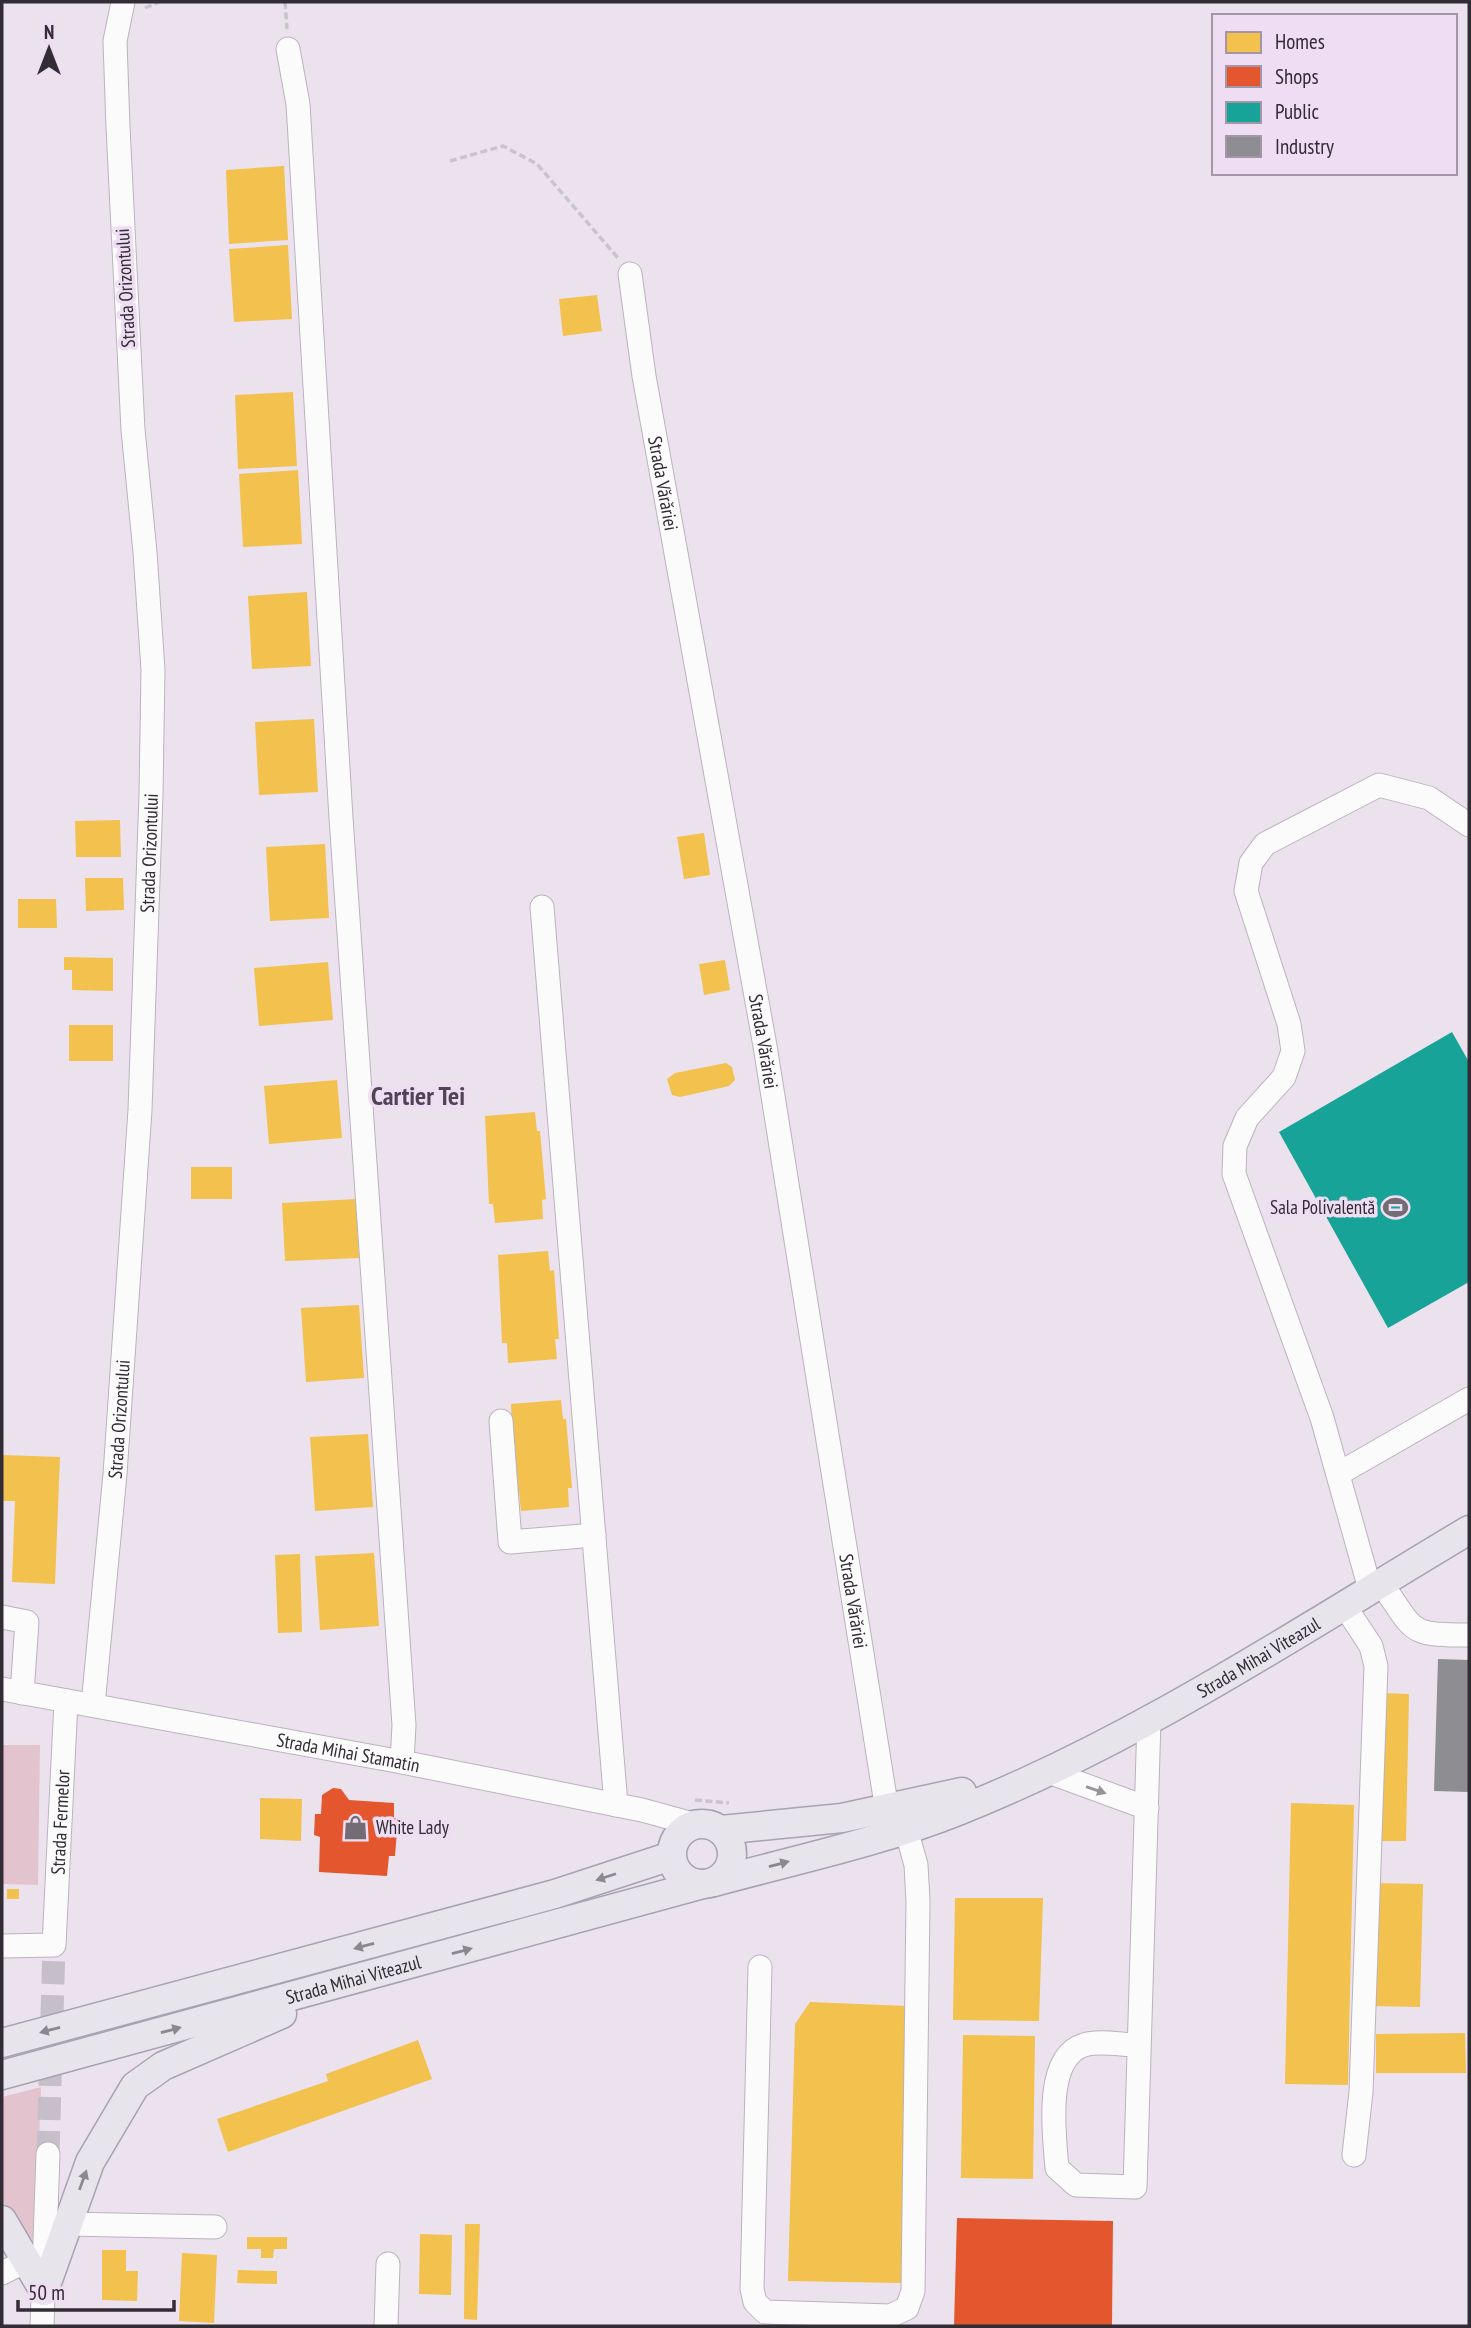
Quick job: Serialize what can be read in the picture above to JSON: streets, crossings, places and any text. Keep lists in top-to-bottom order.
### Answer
{
  "streets": {
    "main road": ["Strada Mihai Viteazul"],
    "street": [
      "Strada Orizontului",
      "Strada Vărăriei",
      "Strada Mihai Stamatin",
      "Strada Fermelor"
    ]
  },
  "crossings": [
    ["Strada Orizontului", "Strada Mihai Stamatin"],
    ["Strada Vărăriei", "Strada Mihai Viteazul"],
    ["Strada Mihai Viteazul", "Strada Mihai Stamatin"],
    ["Strada Mihai Stamatin", "Strada Fermelor"]
  ],
  "districts": ["Cartier Tei"],
  "places": {
    "sports": ["Sala Polivalentă"],
    "shop": ["White Lady"]
  },
  "legend": [
    "Homes",
    "Shops",
    "Public",
    "Industry"
  ],
  "scale_bar": "50 m",
  "north": "top"
}
